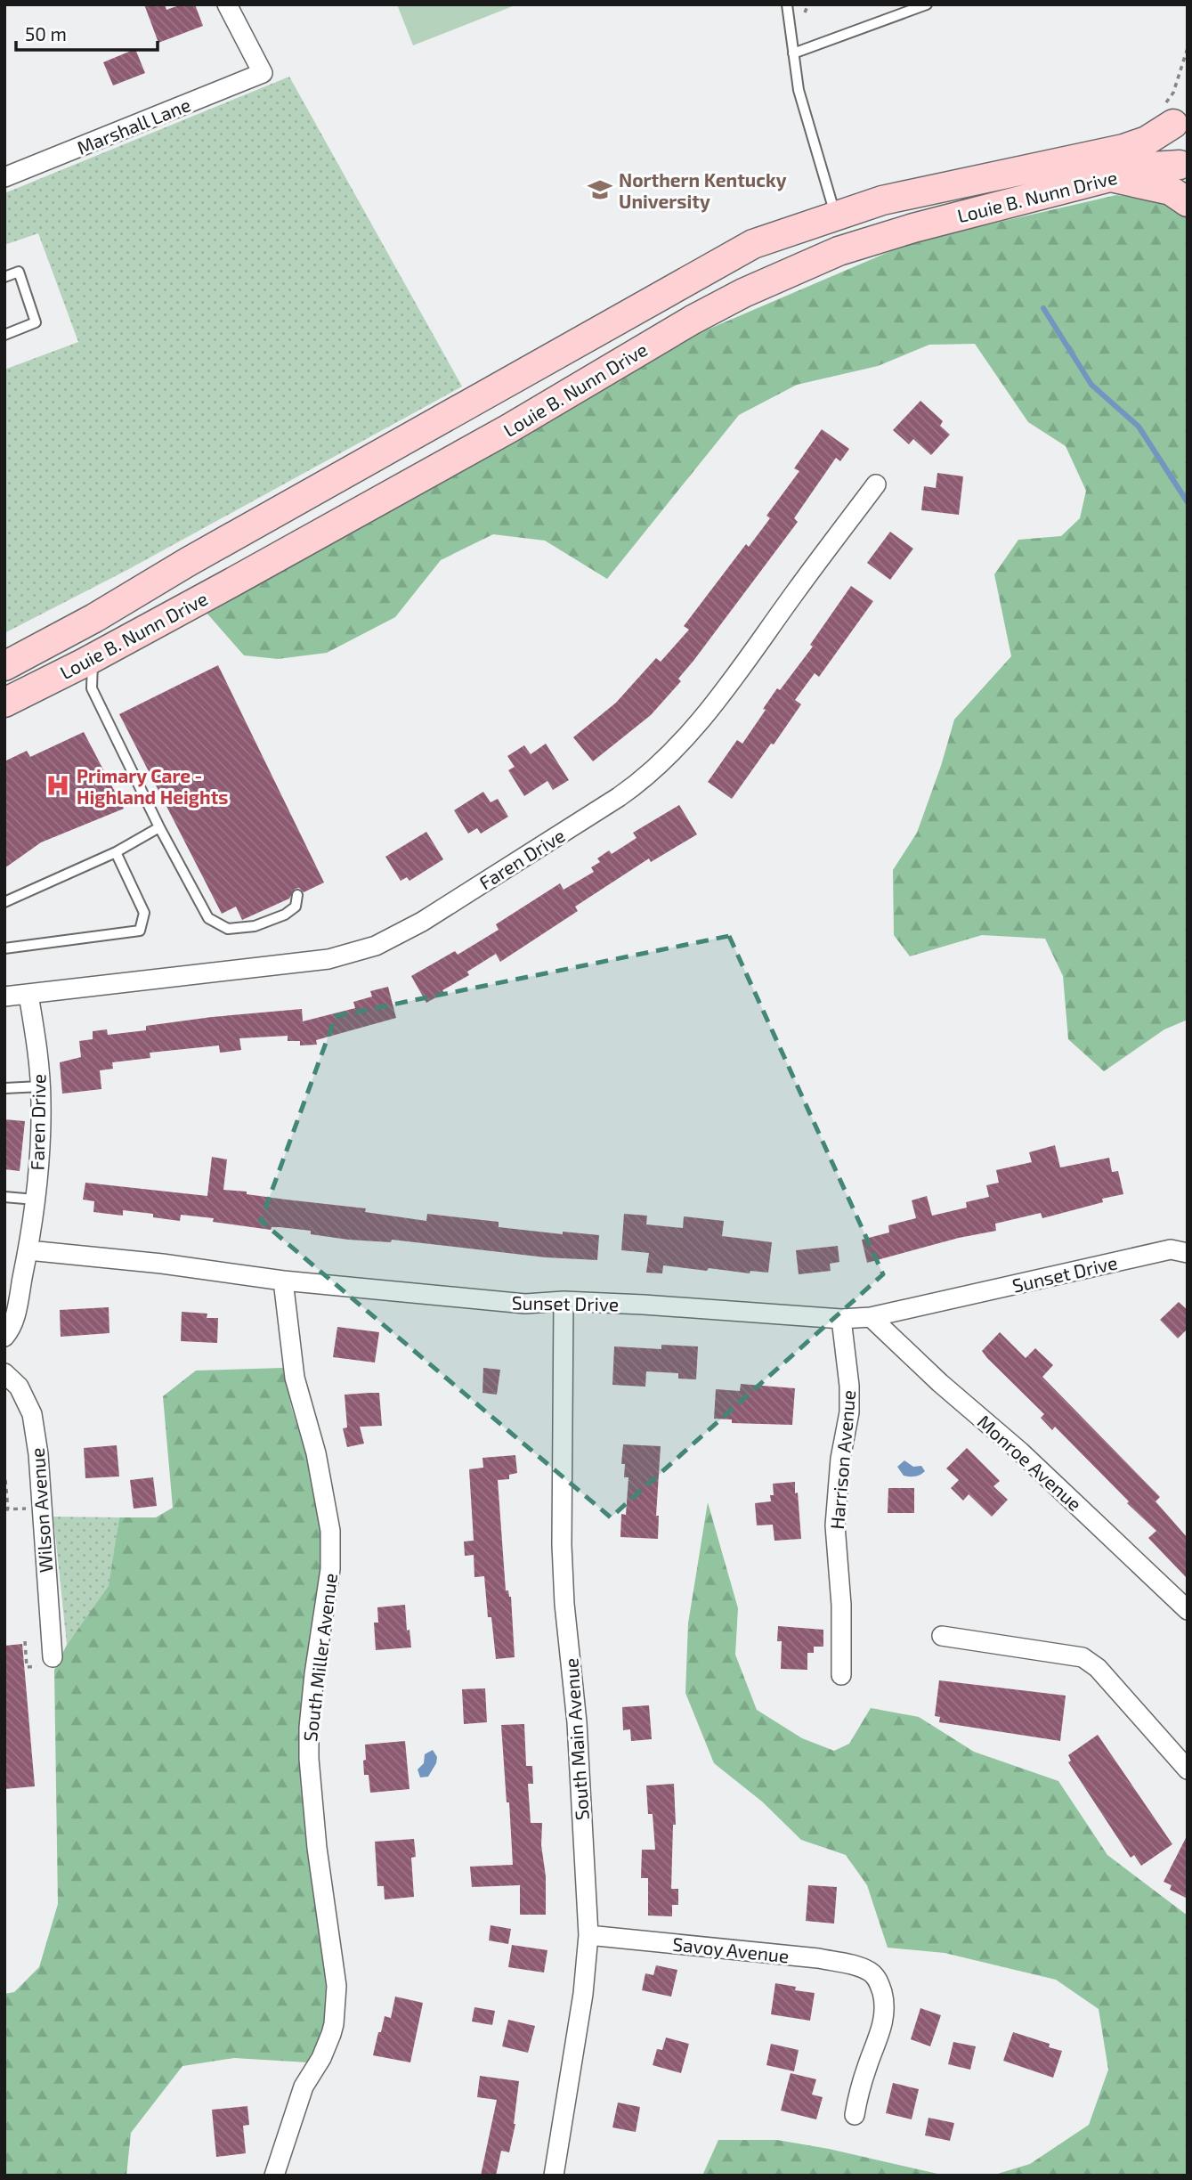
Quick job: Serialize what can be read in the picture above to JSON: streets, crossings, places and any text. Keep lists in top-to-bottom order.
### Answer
{
  "streets": {
    "main road": ["Louie B. Nunn Drive"],
    "street": [
      "Marshall Lane",
      "Faren Drive",
      "Sunset Drive",
      "Harrison Avenue",
      "Monroe Avenue",
      "Wilson Avenue",
      "South Miller Avenue",
      "South Main Avenue",
      "Savoy Avenue"
    ]
  },
  "crossings": [
    ["Faren Drive", "Sunset Drive"],
    ["Sunset Drive", "Harrison Avenue"],
    ["Sunset Drive", "Monroe Avenue"],
    ["Sunset Drive", "South Miller Avenue"],
    ["Sunset Drive", "South Main Avenue"],
    ["South Main Avenue", "Savoy Avenue"]
  ],
  "places": {
    "school or university": ["Northern Kentucky University"],
    "hospital": ["Primary Care - Highland Heights"]
  },
  "scale_bar": "50 m"
}
